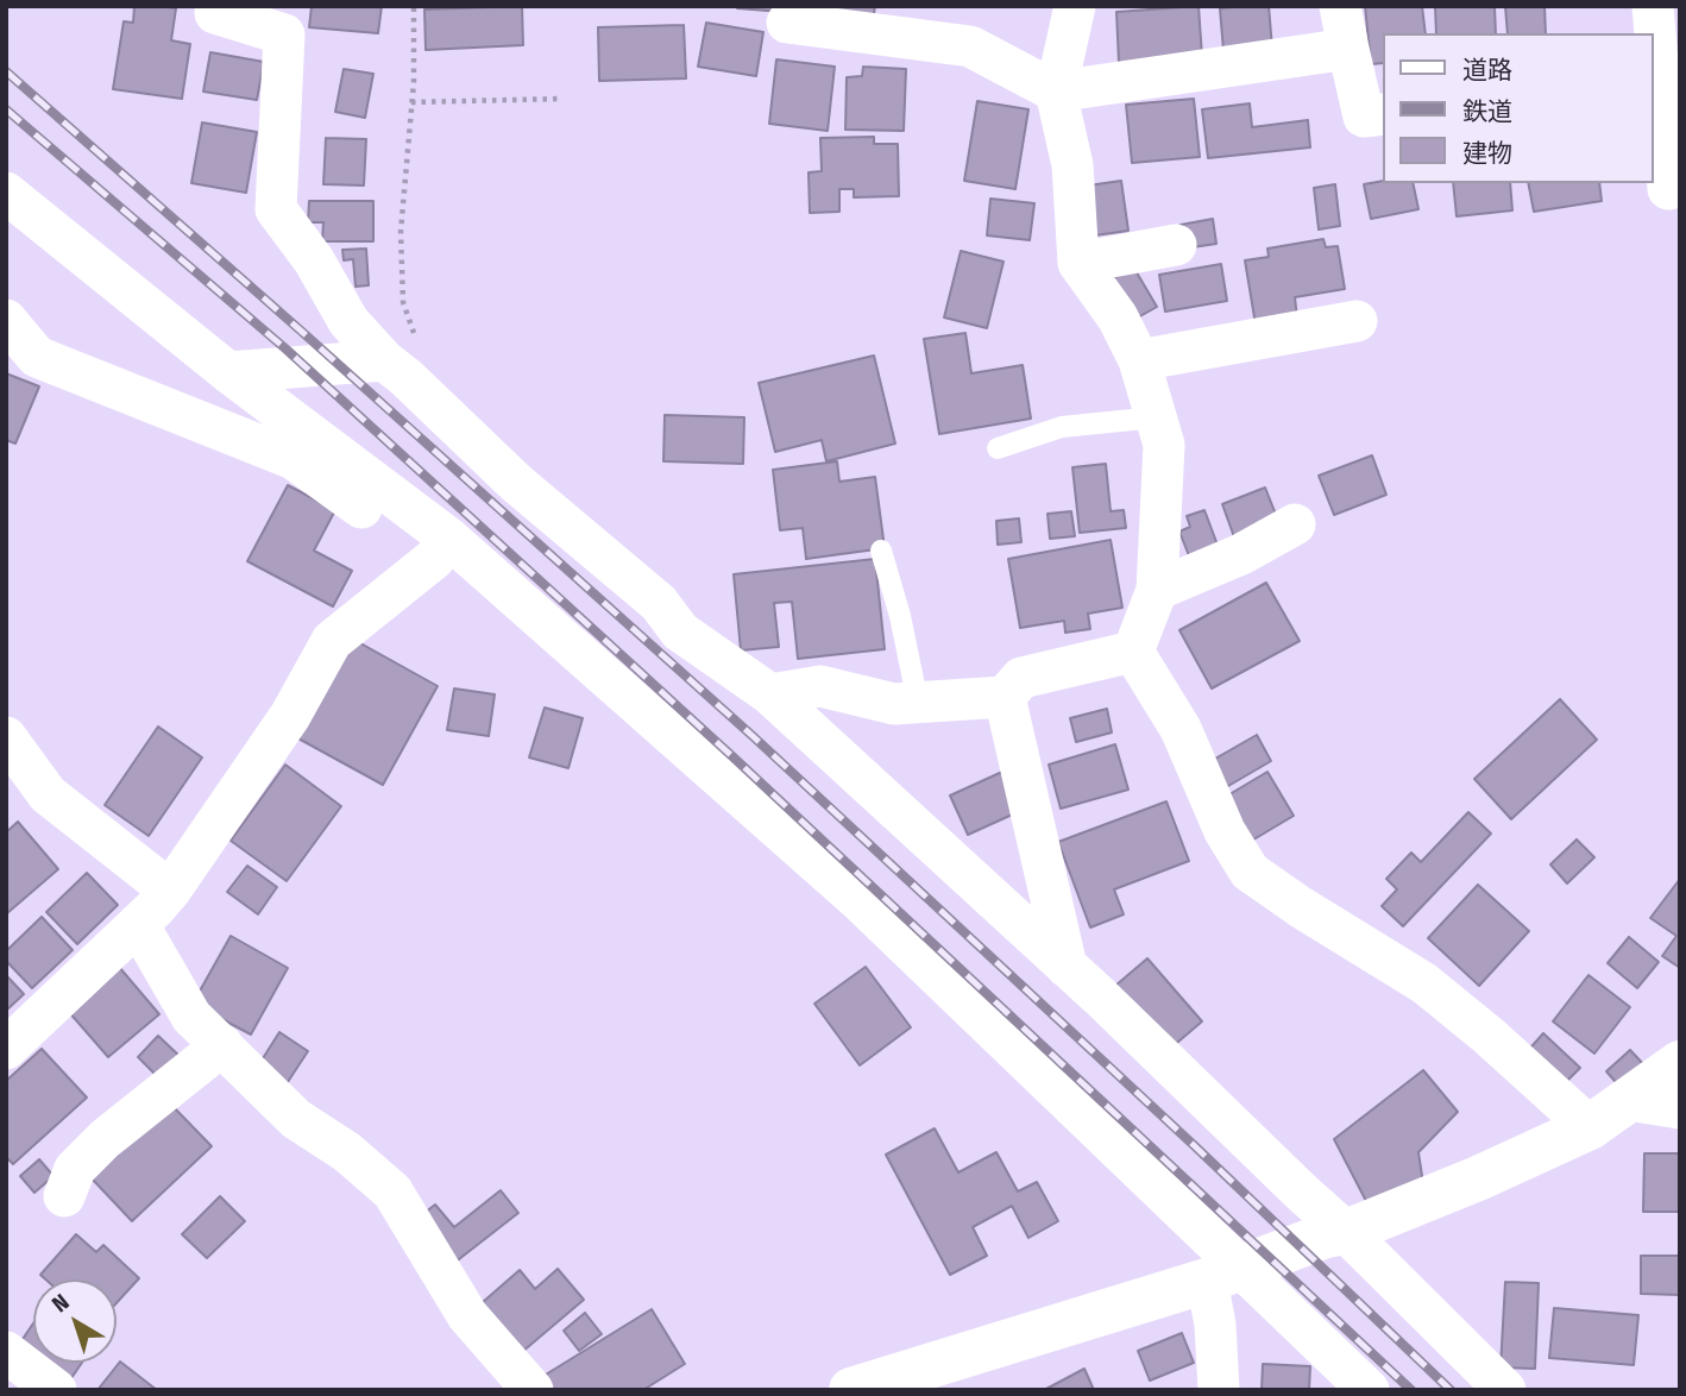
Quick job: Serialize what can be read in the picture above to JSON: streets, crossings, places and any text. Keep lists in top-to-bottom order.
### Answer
{
  "legend": ["道路", "鉄道", "建物"],
  "north": "top left"
}
